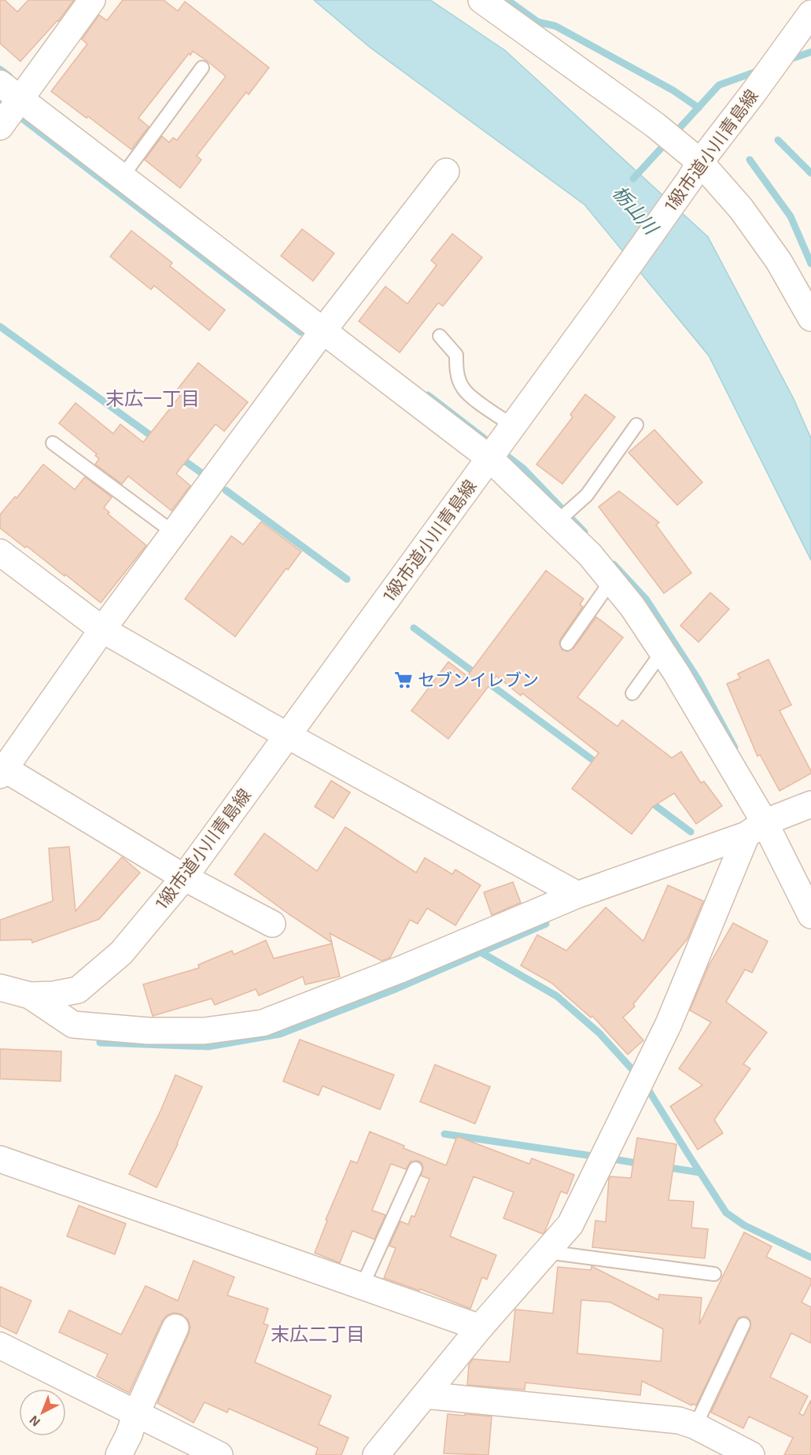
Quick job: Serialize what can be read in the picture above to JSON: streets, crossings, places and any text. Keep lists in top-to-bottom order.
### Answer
{
  "streets": {
    "street": ["1級市道小川青島線"]
  },
  "districts": ["末広一丁目", "末広二丁目"],
  "water": ["栃山川"],
  "places": {
    "supermarket": ["セブンイレブン"]
  },
  "north": "bottom left"
}
